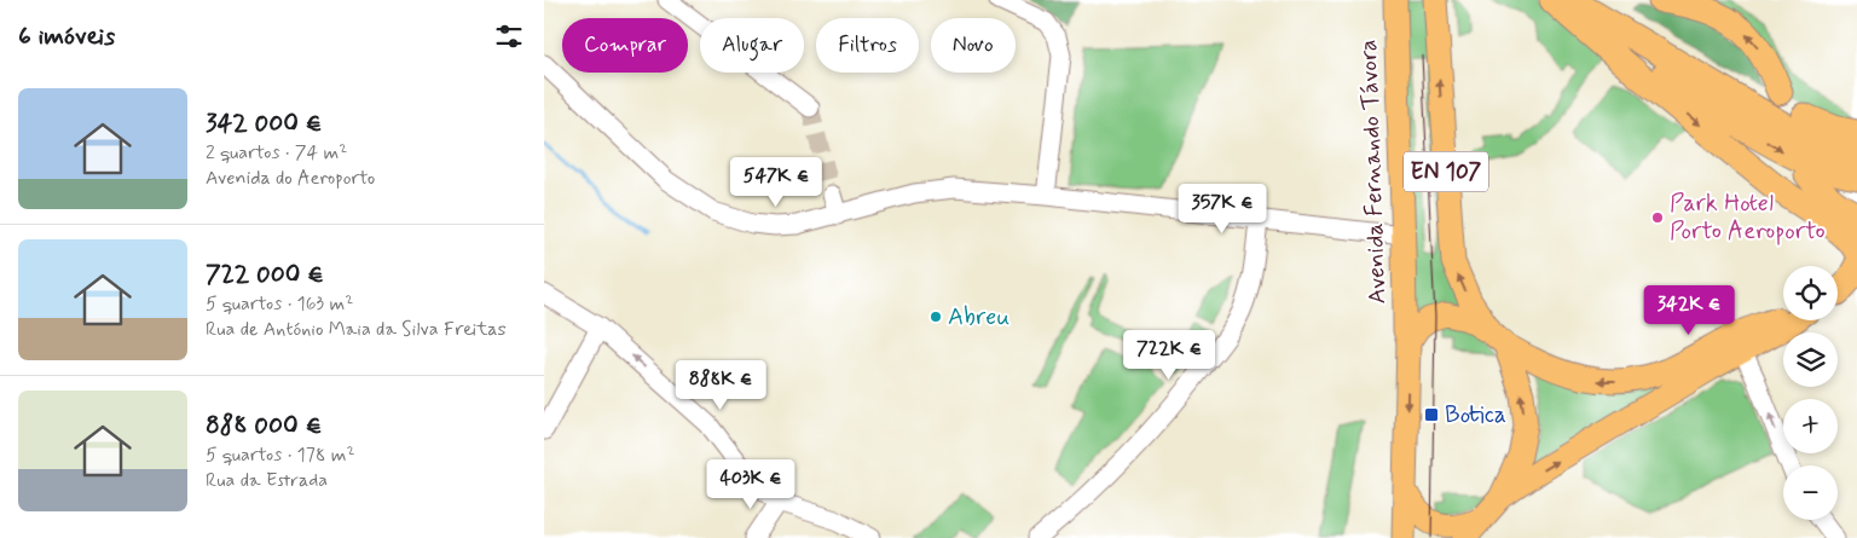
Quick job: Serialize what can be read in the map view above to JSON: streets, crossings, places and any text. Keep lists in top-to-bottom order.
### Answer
{
  "streets": {
    "main road": ["Avenida Fernando Távora", "EN 107"]
  },
  "places": {
    "other": ["Park Hotel Porto Aeroporto", "Abreu"],
    "transit": ["Botica"]
  },
  "page": {
    "heading": "6 imóveis",
    "chip": [
      "Comprar",
      "Alugar",
      "Filtros",
      "Novo"
    ],
    "list": [
      {
        "name": "342 000 €",
        "note": "2 quartos · 74 m² · Avenida do Aeroporto"
      },
      {
        "name": "722 000 €",
        "note": "5 quartos · 163 m² · Rua de António Maia da Silva Freitas"
      },
      {
        "name": "888 000 €",
        "note": "5 quartos · 178 m² · Rua da Estrada"
      }
    ],
    "price": [
      "547K €",
      "357K €",
      "342K €",
      "722K €",
      "888K €",
      "403K €"
    ],
    "map_buttons": ["+", "−"]
  }
}
